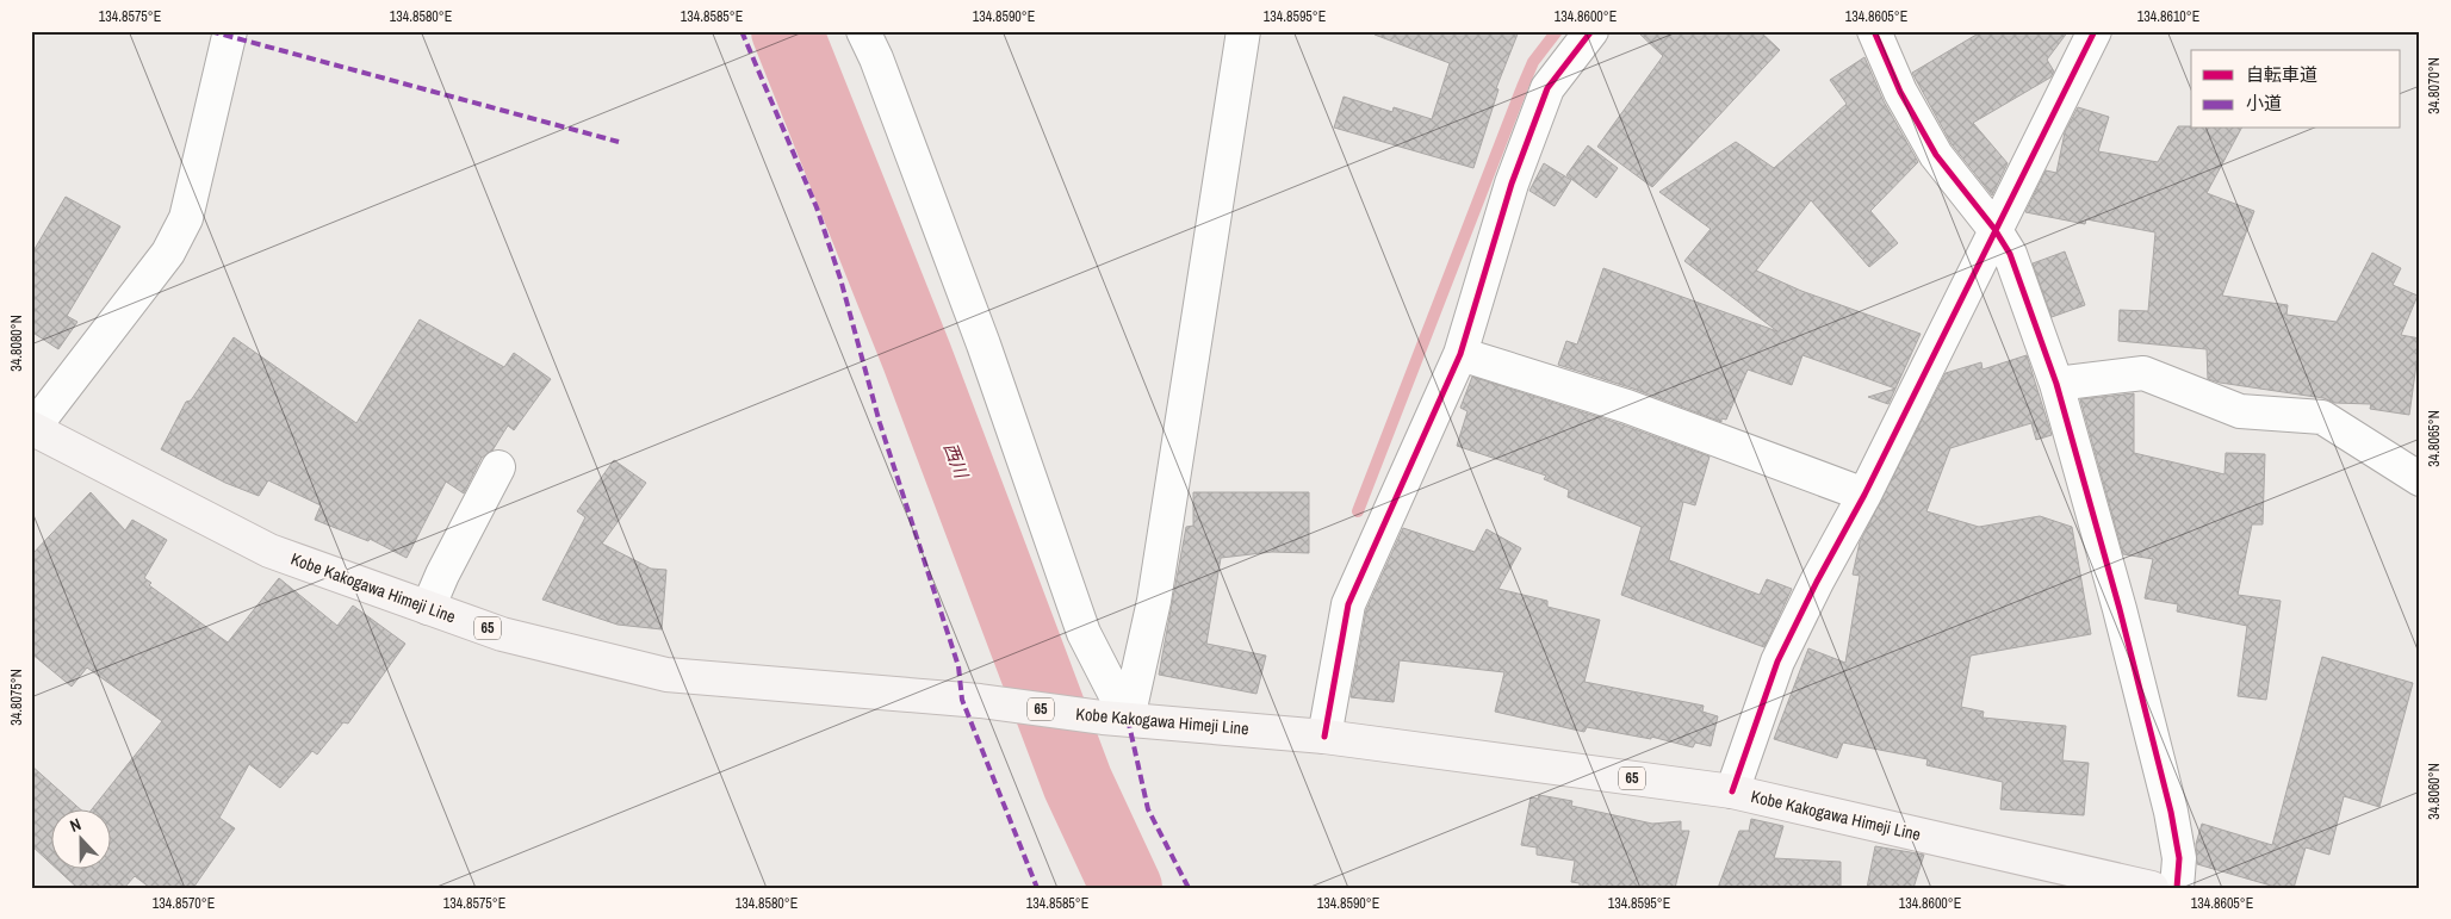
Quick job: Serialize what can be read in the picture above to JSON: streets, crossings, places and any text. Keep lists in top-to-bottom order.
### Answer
{
  "streets": {
    "main road": ["Kobe Kakogawa Himeji Line", "65"]
  },
  "water": ["西川"],
  "legend": ["自転車道", "小道"],
  "north": "top",
  "coordinates": [
    "134.8575°E",
    "134.8580°E",
    "134.8585°E",
    "134.8590°E",
    "134.8595°E",
    "134.8600°E",
    "134.8605°E",
    "134.8610°E",
    "34.8070°N",
    "34.8080°N",
    "34.8065°N",
    "34.8075°N",
    "34.8060°N",
    "134.8570°E"
  ]
}
